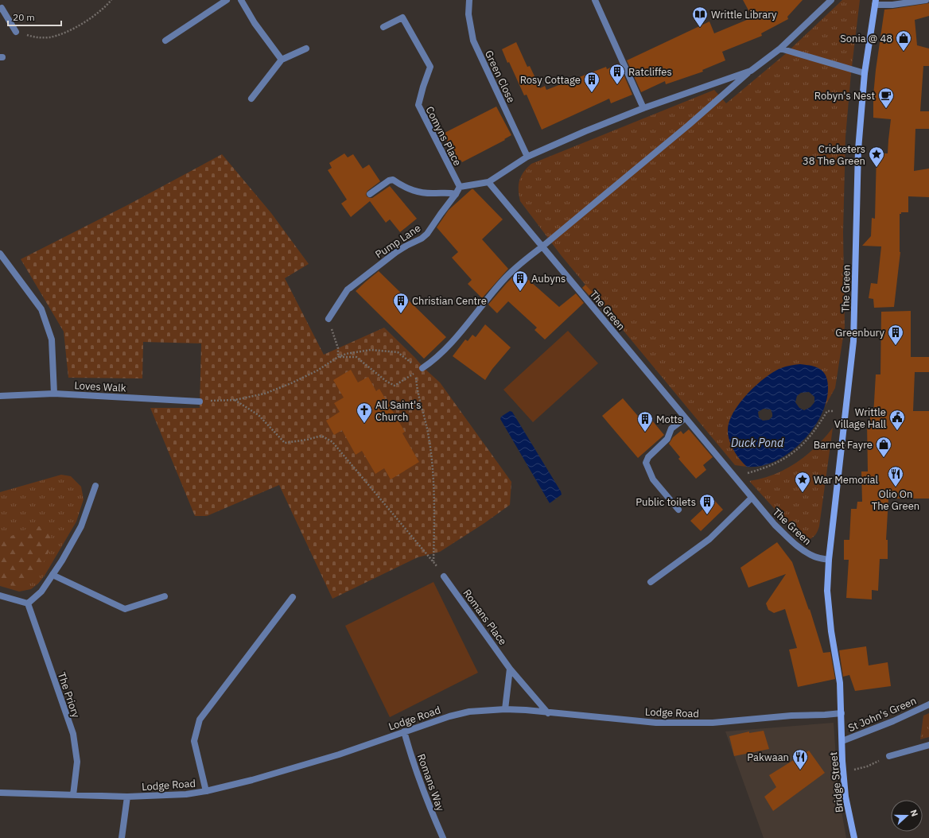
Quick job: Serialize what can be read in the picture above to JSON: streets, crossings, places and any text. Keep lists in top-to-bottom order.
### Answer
{
  "streets": {
    "street": [
      "Green Close",
      "Comyns Place",
      "Pump Lane",
      "The Green",
      "Loves Walk",
      "Romans Place",
      "The Priory",
      "Lodge Road",
      "St John's Green",
      "Romans Way",
      "Bridge Street"
    ]
  },
  "crossings": [
    ["Comyns Place", "Pump Lane"],
    ["The Green", "Lodge Road"],
    ["The Green", "Bridge Street"],
    ["Romans Place", "Lodge Road"],
    ["The Priory", "Lodge Road"],
    ["Lodge Road", "Romans Way"],
    ["St John's Green", "Bridge Street"]
  ],
  "water": ["Duck Pond"],
  "places": {
    "library": ["Writtle Library"],
    "shop": ["Sonia @ 48", "Barnet Fayre"],
    "building": [
      "Ratcliffes",
      "Rosy Cottage",
      "Aubyns",
      "Christian Centre",
      "Greenbury",
      "Motts",
      "Public toilets"
    ],
    "cafe": ["Robyn's Nest"],
    "place": ["Cricketers 38 The Green", "War Memorial"],
    "church": ["All Saint's Church"],
    "public building": ["Writtle Village Hall"],
    "restaurant": ["Olio On The Green", "Pakwaan"]
  },
  "scale_bar": "20 m",
  "north": "right"
}
